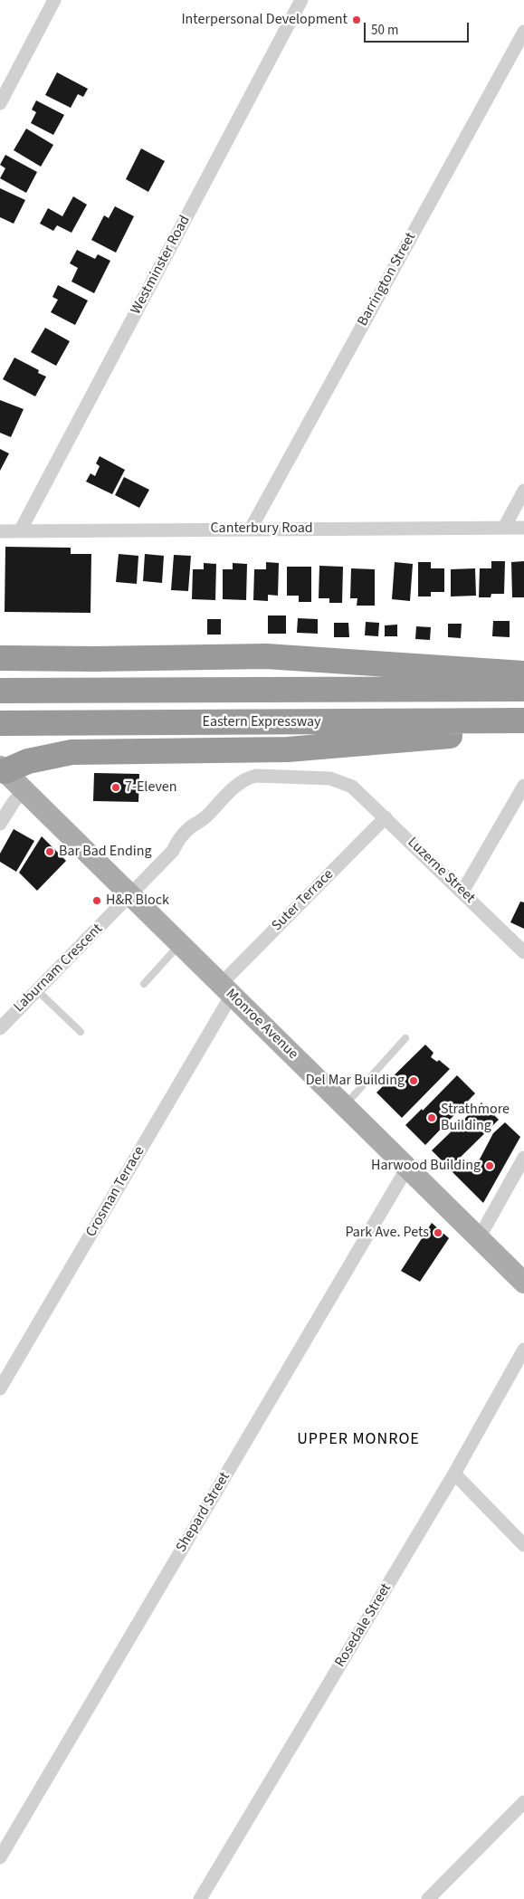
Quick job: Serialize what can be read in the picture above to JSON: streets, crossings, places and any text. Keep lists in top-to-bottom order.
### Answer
{
  "streets": {
    "highway": ["Eastern Expressway"],
    "main road": ["Monroe Avenue"],
    "street": [
      "Westminster Road",
      "Barrington Street",
      "Canterbury Road",
      "Luzerne Street",
      "Suter Terrace",
      "Laburnam Crescent",
      "Crosman Terrace",
      "Shepard Street",
      "Rosedale Street"
    ]
  },
  "crossings": [
    ["Westminster Road", "Canterbury Road"],
    ["Barrington Street", "Canterbury Road"],
    ["Luzerne Street", "Suter Terrace"],
    ["Luzerne Street", "Laburnam Crescent"],
    ["Suter Terrace", "Monroe Avenue"],
    ["Suter Terrace", "Crosman Terrace"],
    ["Laburnam Crescent", "Monroe Avenue"],
    ["Monroe Avenue", "Crosman Terrace"],
    ["Monroe Avenue", "Shepard Street"]
  ],
  "districts": ["UPPER MONROE"],
  "places": [
    "Interpersonal Development",
    "7-Eleven",
    "Bar Bad Ending",
    "H&R Block",
    "Del Mar Building",
    "Strathmore Building",
    "Harwood Building",
    "Park Ave. Pets"
  ],
  "scale_bar": "50 m"
}
